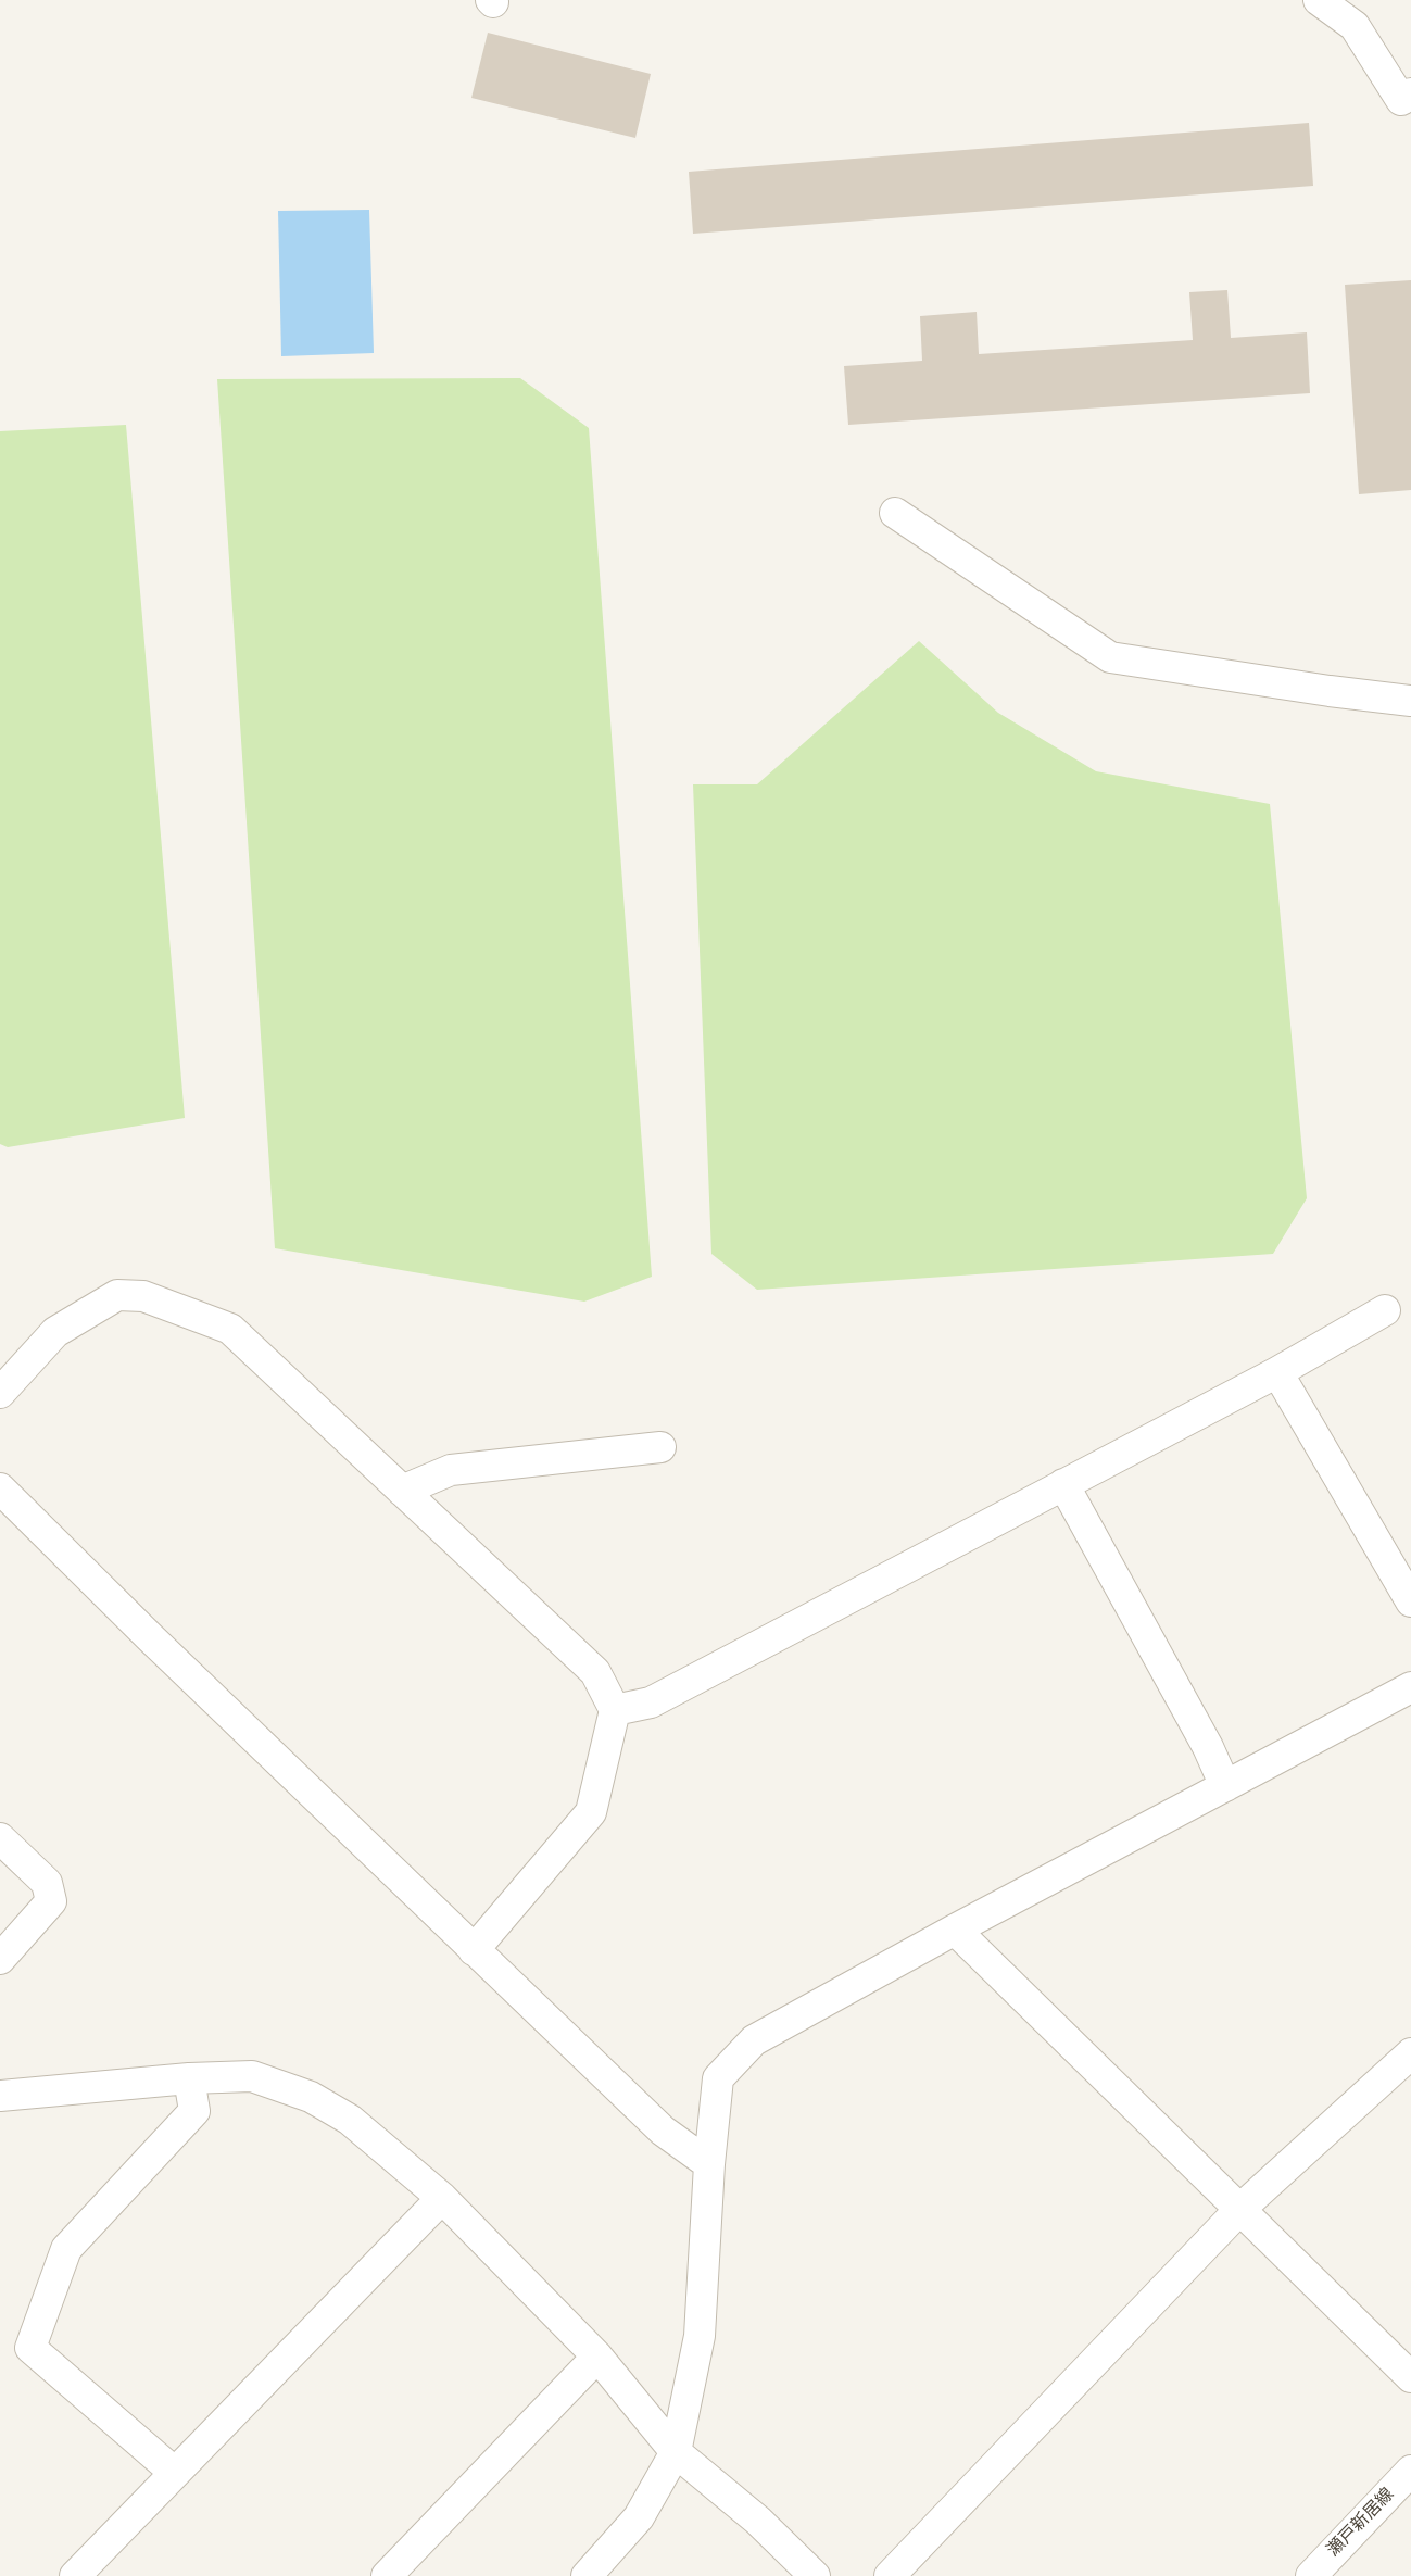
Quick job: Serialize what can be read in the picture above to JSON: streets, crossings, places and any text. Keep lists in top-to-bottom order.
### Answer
{
  "streets": {
    "street": ["瀬戸新居線"]
  }
}
